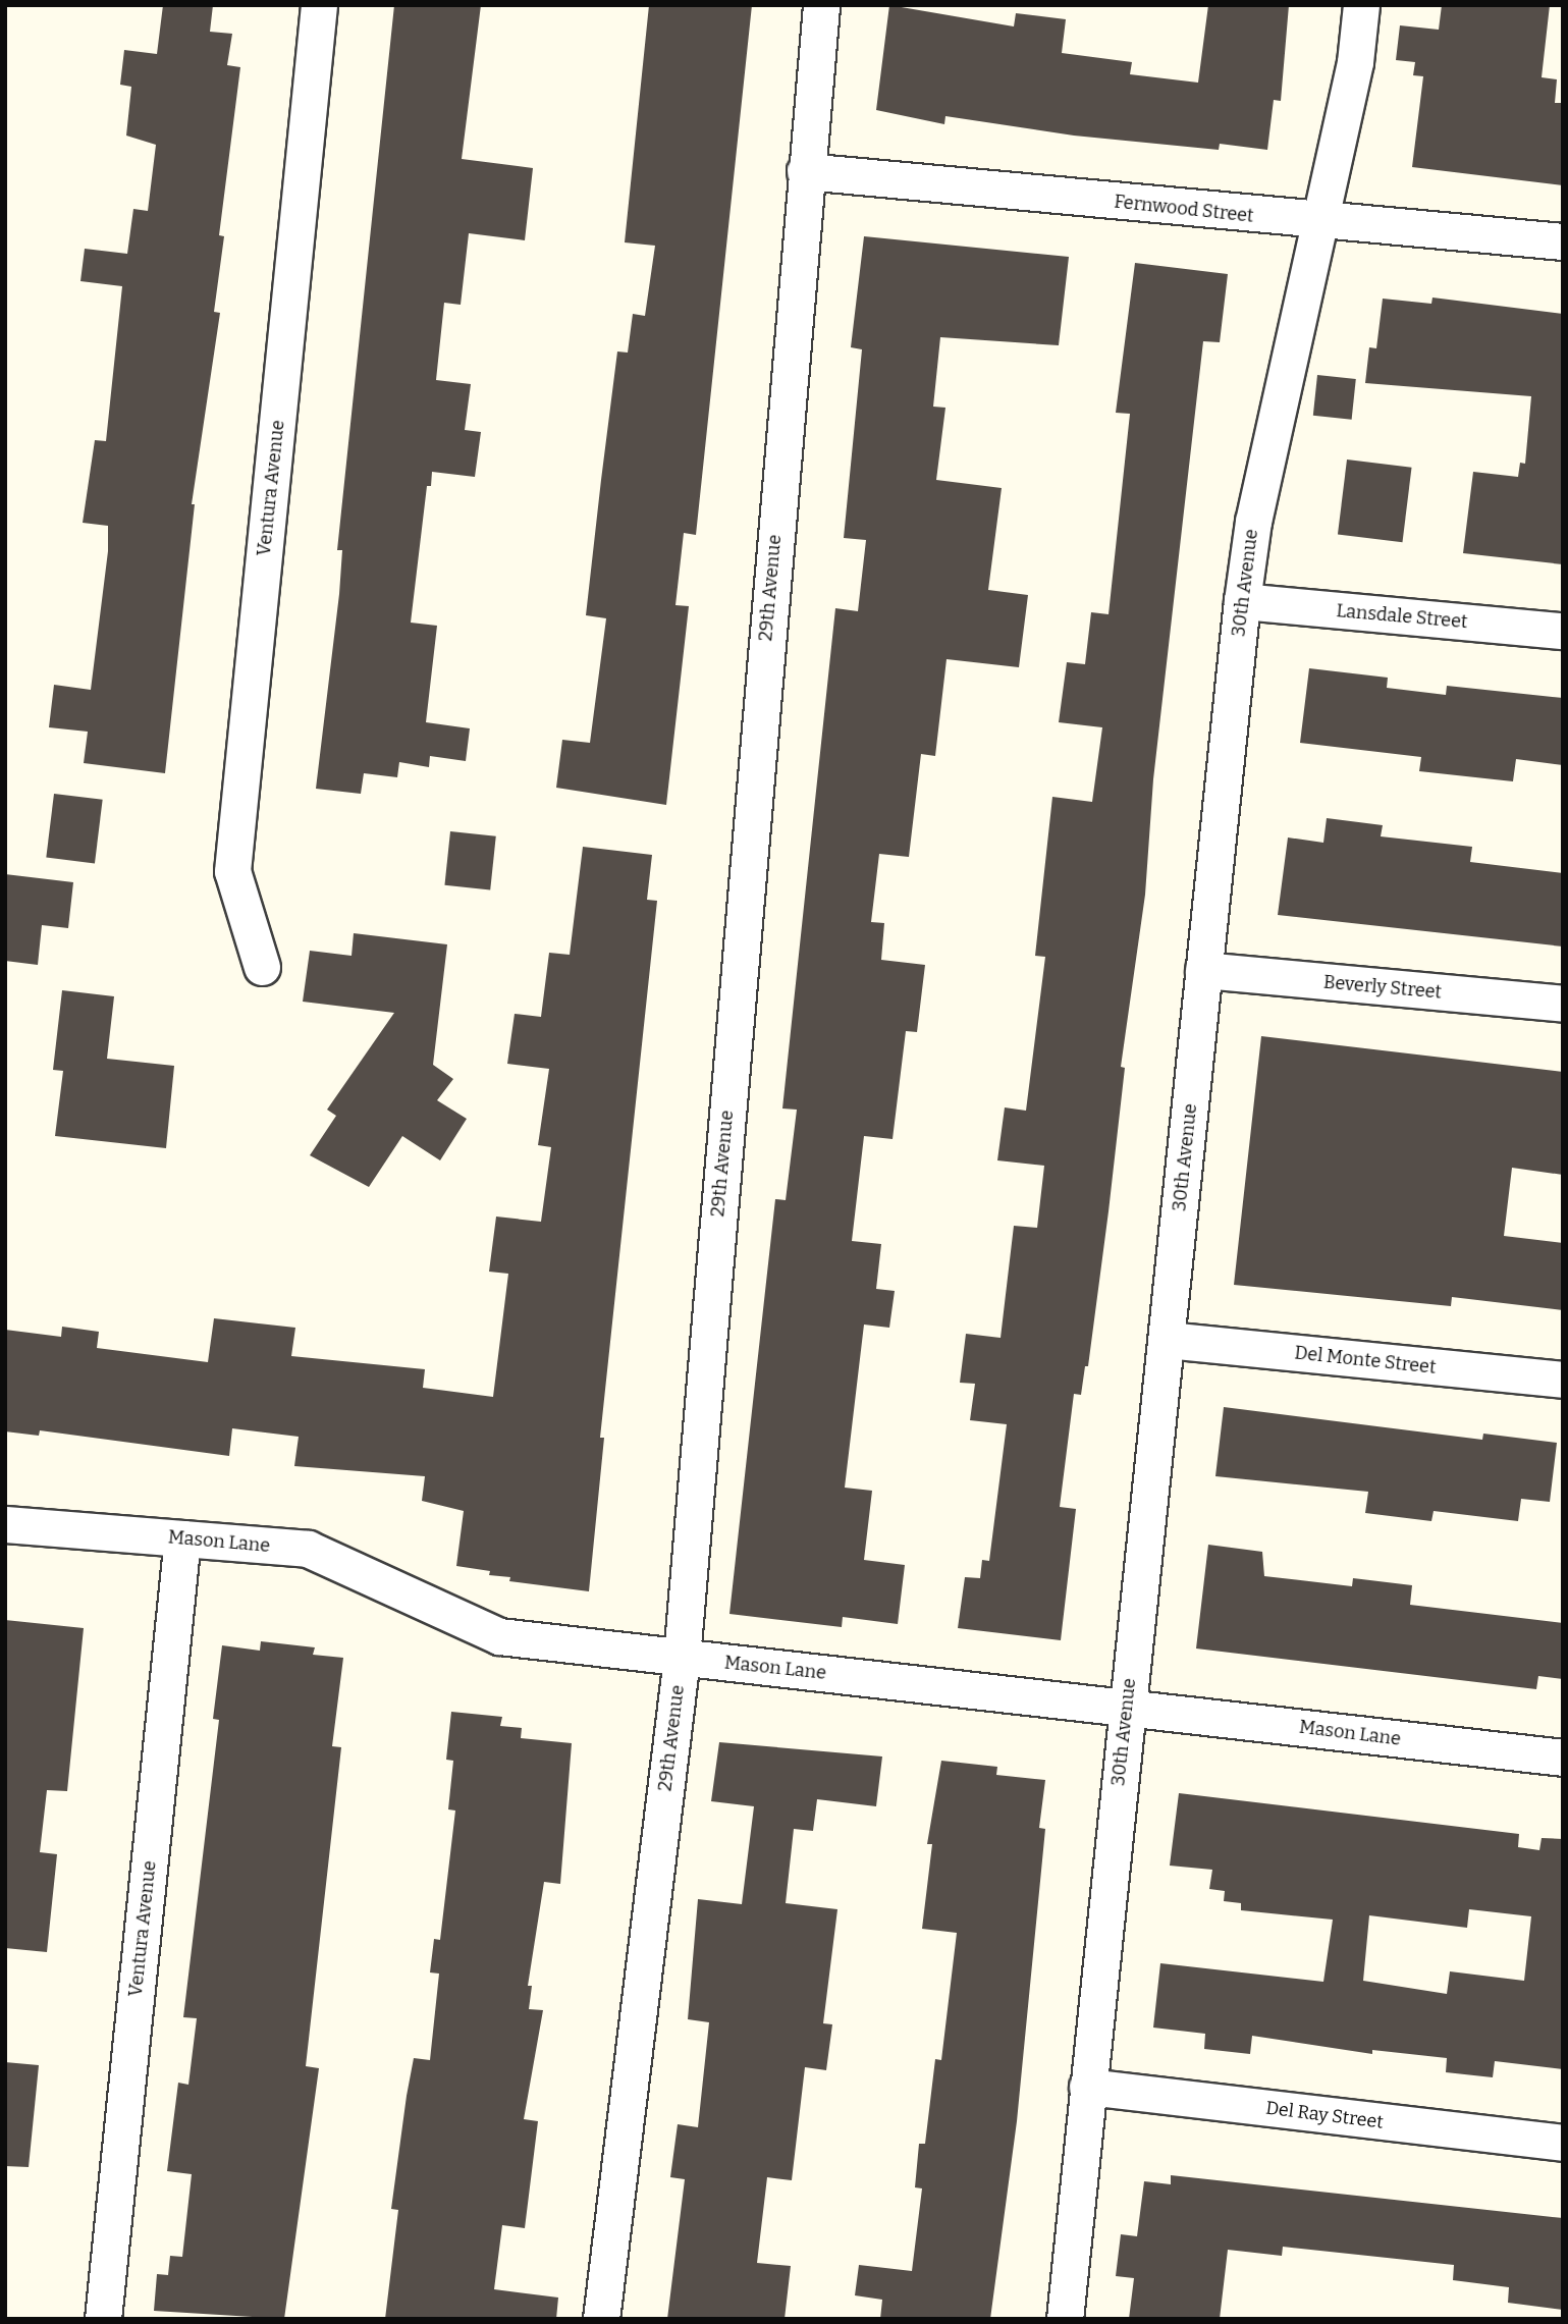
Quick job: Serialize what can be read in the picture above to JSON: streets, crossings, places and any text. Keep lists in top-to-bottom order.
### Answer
{
  "streets": {
    "street": [
      "Fernwood Street",
      "Ventura Avenue",
      "30th Avenue",
      "29th Avenue",
      "Lansdale Street",
      "Beverly Street",
      "Del Monte Street",
      "Mason Lane",
      "Del Ray Street"
    ]
  },
  "crossings": [
    ["Fernwood Street", "30th Avenue"],
    ["Fernwood Street", "29th Avenue"],
    ["Ventura Avenue", "Mason Lane"],
    ["30th Avenue", "Lansdale Street"],
    ["30th Avenue", "Beverly Street"],
    ["30th Avenue", "Del Monte Street"],
    ["30th Avenue", "Mason Lane"],
    ["30th Avenue", "Del Ray Street"],
    ["29th Avenue", "Mason Lane"]
  ]
}
